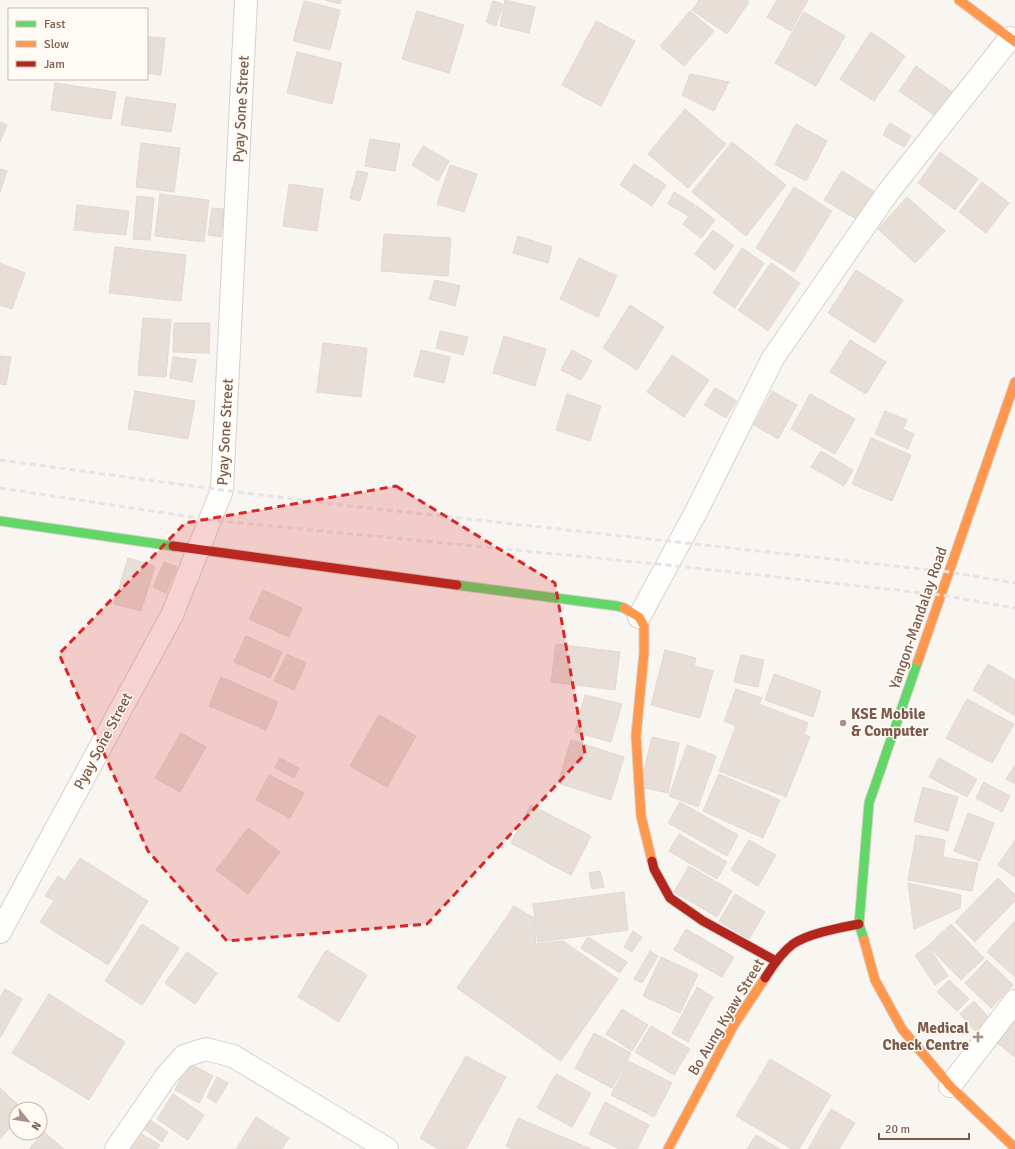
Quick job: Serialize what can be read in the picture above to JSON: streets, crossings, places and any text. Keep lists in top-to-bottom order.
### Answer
{
  "streets": {
    "street": ["Pyay Sone Street", "Yangon-Mandalay Road", "Bo Aung Kyaw Street"]
  },
  "crossings": [
    ["Yangon-Mandalay Road", "Bo Aung Kyaw Street"]
  ],
  "places": {
    "other": ["KSE Mobile & Computer"],
    "health": ["Medical Check Centre"]
  },
  "legend": ["Fast", "Slow", "Jam"],
  "scale_bar": "20 m",
  "north": "bottom right"
}
